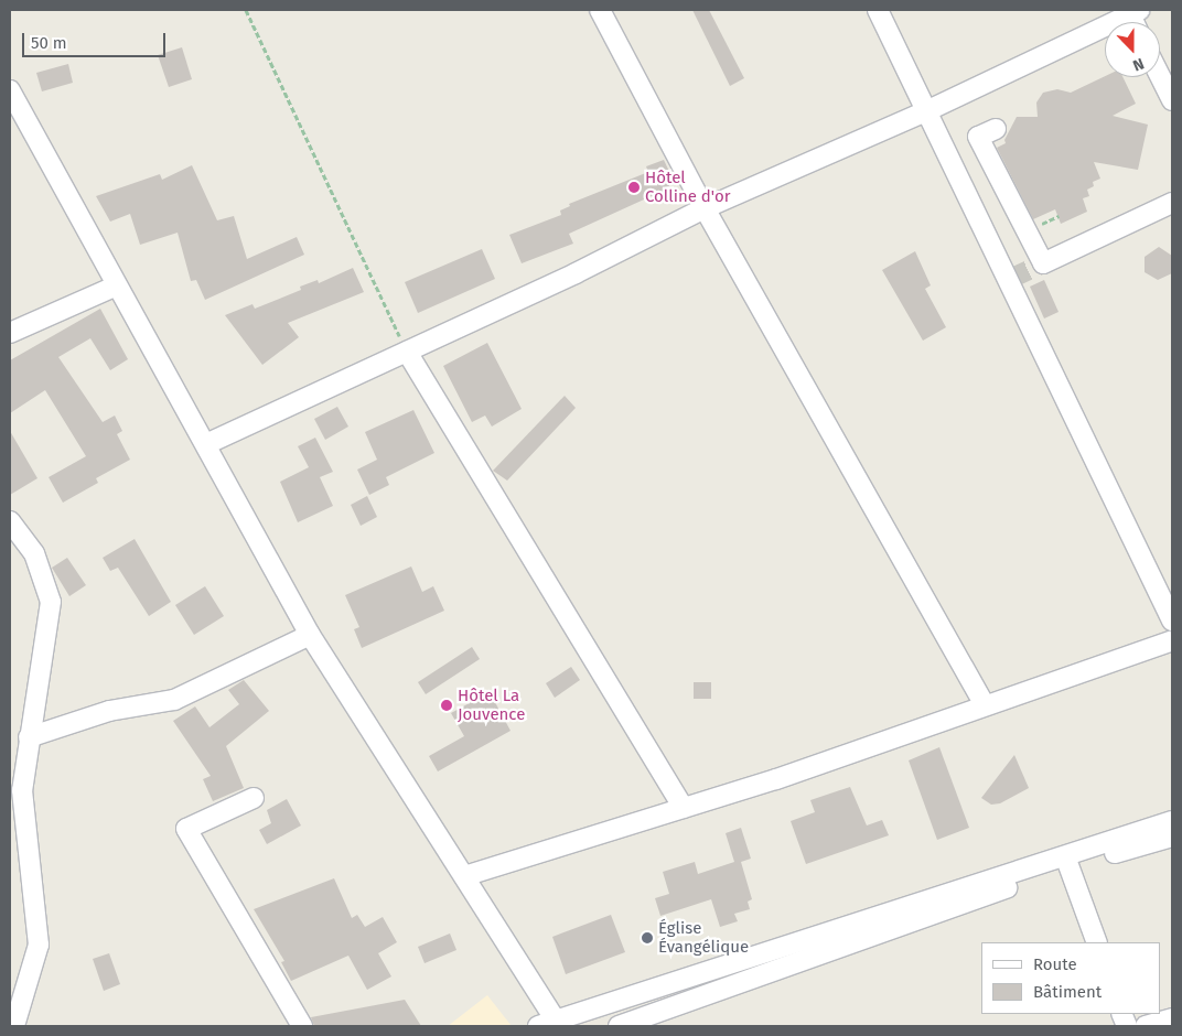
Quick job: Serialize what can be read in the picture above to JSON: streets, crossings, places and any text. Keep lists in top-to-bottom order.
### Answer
{
  "places": ["Hôtel Colline d'or", "Hôtel La Jouvence", "Église Évangélique"],
  "legend": ["Route", "Bâtiment"],
  "scale_bar": "50 m",
  "north": "bottom"
}
